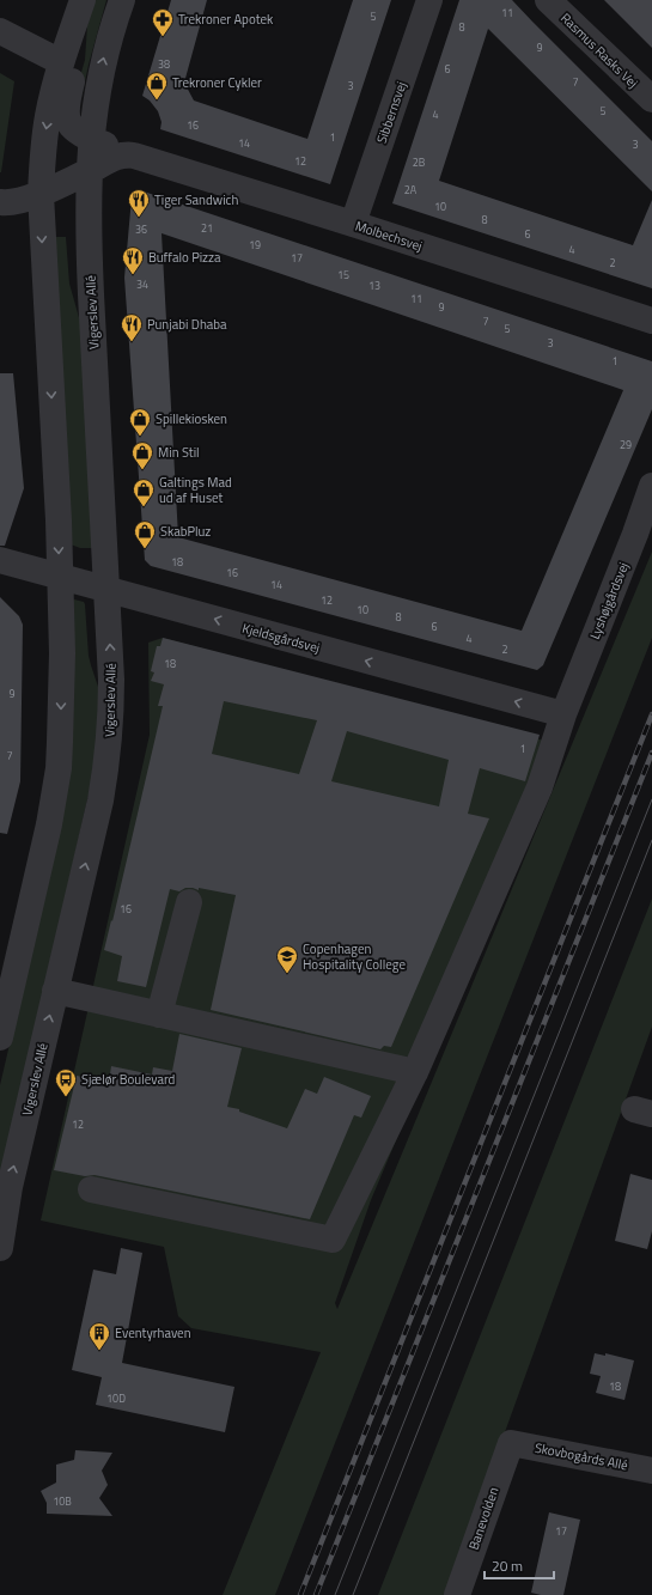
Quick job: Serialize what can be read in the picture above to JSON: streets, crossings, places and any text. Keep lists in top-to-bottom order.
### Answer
{
  "streets": {
    "street": [
      "Rasmus Rasks Vej",
      "Sibbernsvej",
      "Molbechsvej",
      "Vigerslev Allé",
      "Lyshøjgårdsvej",
      "Kjeldsgårdsvej",
      "Skovbogårds Allé",
      "Banevolden"
    ]
  },
  "crossings": [
    ["Sibbernsvej", "Molbechsvej"],
    ["Molbechsvej", "Vigerslev Allé"],
    ["Vigerslev Allé", "Kjeldsgårdsvej"],
    ["Lyshøjgårdsvej", "Kjeldsgårdsvej"],
    ["Skovbogårds Allé", "Banevolden"]
  ],
  "one_way": ["Kjeldsgårdsvej"],
  "places": {
    "pharmacy": ["Trekroner Apotek"],
    "shop": [
      "Trekroner Cykler",
      "Spillekiosken",
      "Min Stil",
      "Galtings Mad ud af Huset",
      "SkabPluz"
    ],
    "restaurant": ["Tiger Sandwich", "Buffalo Pizza", "Punjabi Dhaba"],
    "school or university": ["Copenhagen Hospitality College"],
    "bus stop": ["Sjælør Boulevard"],
    "building": ["Eventyrhaven"]
  },
  "house_numbers": [
    "11",
    "5",
    "8",
    "9",
    "38",
    "6",
    "7",
    "3",
    "5",
    "4",
    "16",
    "1",
    "14",
    "3",
    "12",
    "2B",
    "2A",
    "10",
    "8",
    "21",
    "36",
    "6",
    "19",
    "4",
    "17",
    "2",
    "15",
    "34",
    "13",
    "11",
    "9",
    "7",
    "5",
    "3",
    "1",
    "29",
    "18",
    "16",
    "14",
    "12",
    "10",
    "8",
    "6",
    "4",
    "2",
    "18",
    "9",
    "1",
    "7",
    "16",
    "12",
    "18",
    "10D",
    "10B",
    "17"
  ],
  "scale_bar": "20 m"
}
